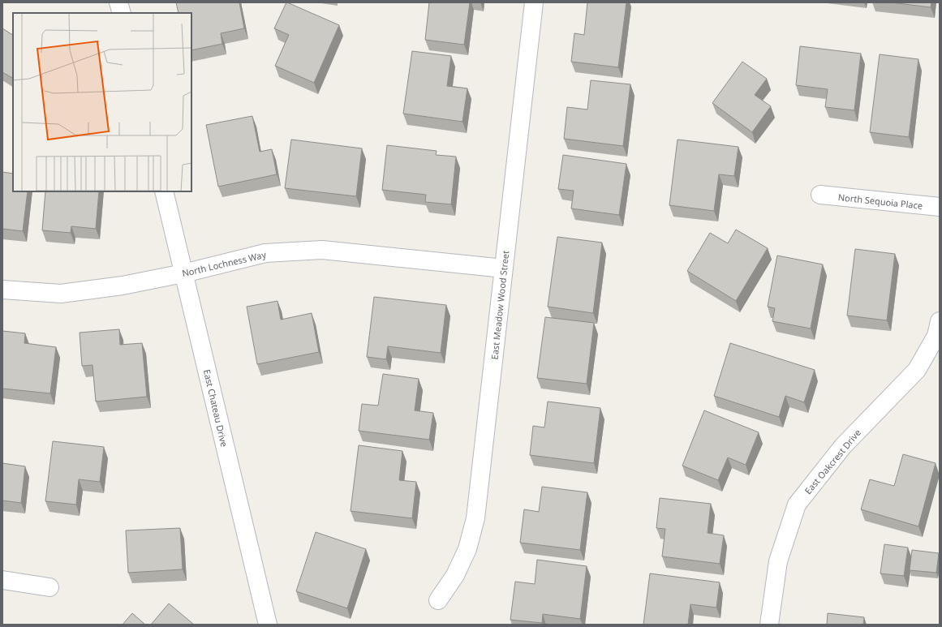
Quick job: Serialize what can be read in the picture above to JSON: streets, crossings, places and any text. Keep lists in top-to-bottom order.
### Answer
{
  "streets": {
    "street": [
      "North Sequoia Place",
      "North Lochness Way",
      "East Meadow Wood Street",
      "East Chateau Drive",
      "East Oakcrest Drive"
    ]
  },
  "crossings": [
    ["North Lochness Way", "East Meadow Wood Street"],
    ["North Lochness Way", "East Chateau Drive"]
  ]
}
